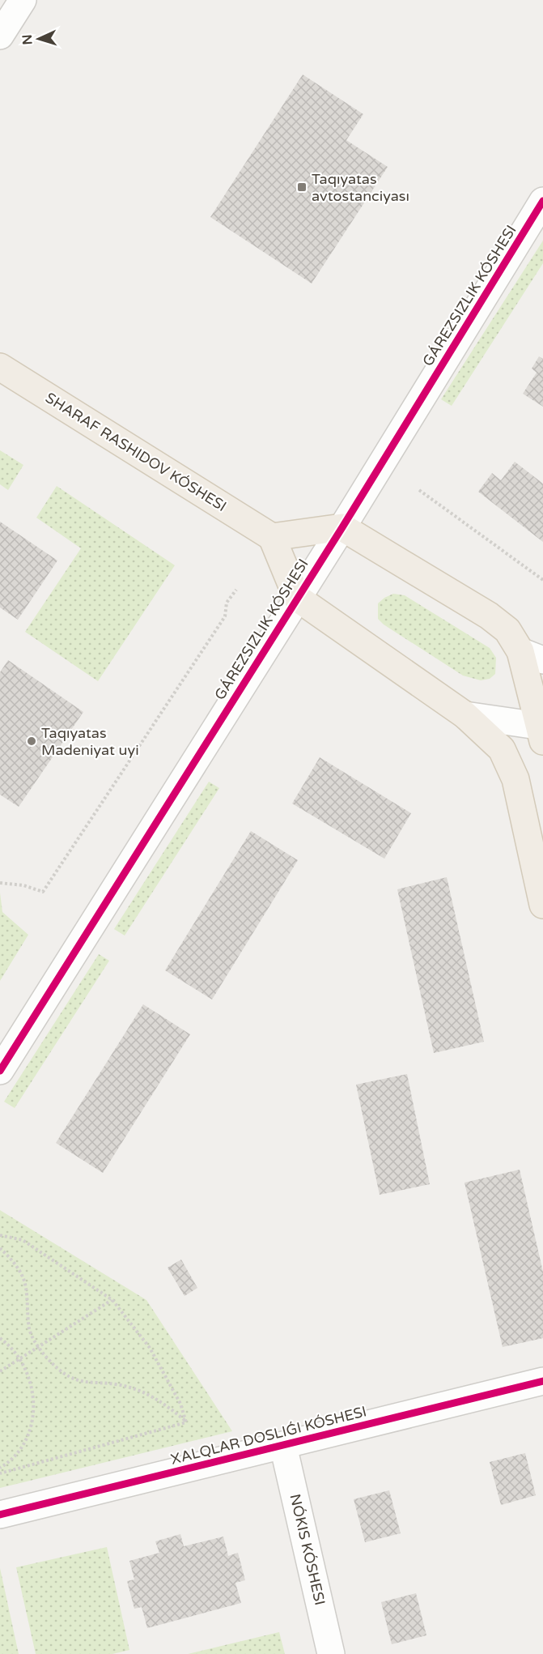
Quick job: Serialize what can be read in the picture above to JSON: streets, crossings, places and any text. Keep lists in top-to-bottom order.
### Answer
{
  "streets": {
    "main road": ["SHARAF RASHIDOV KÓSHESI"],
    "street": ["GÁREZSIZLIK KÓSHESI", "NÓKIS KÓSHESI"],
    "cycle path": ["XALQLAR DOSLIǴI KÓSHESI"]
  },
  "places": {
    "transit": ["Taqıyatas avtostanciyası"],
    "other": ["Taqıyatas Madeniyat uyi"]
  },
  "north": "left"
}
